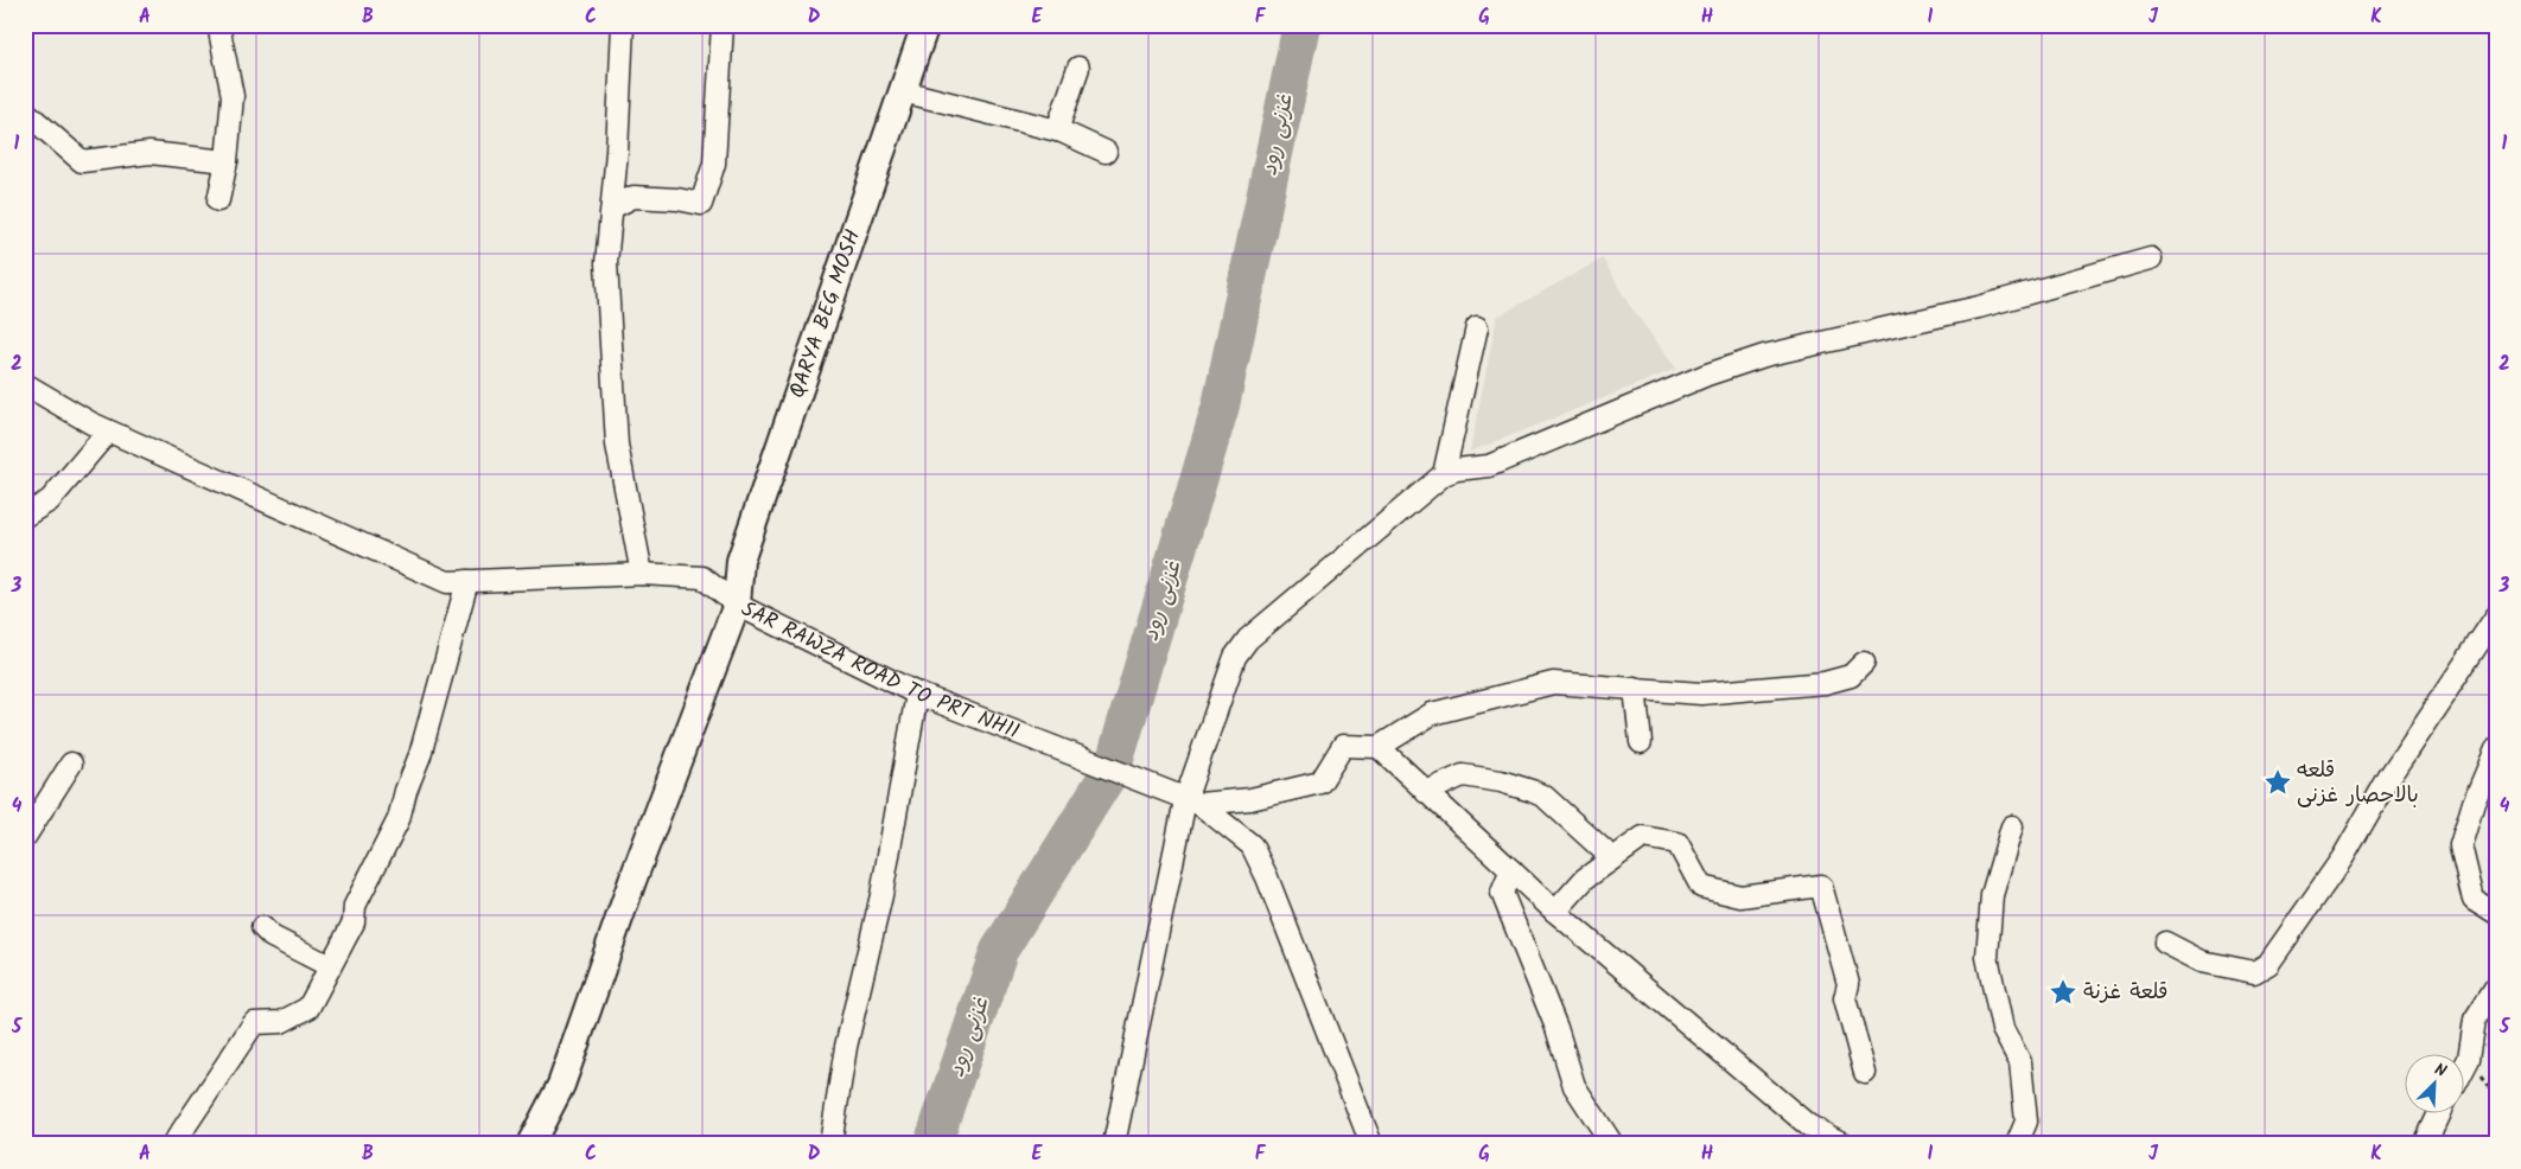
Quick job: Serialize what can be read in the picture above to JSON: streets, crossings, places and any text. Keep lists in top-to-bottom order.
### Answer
{
  "streets": {
    "main road": ["QARYA BEG MOSH", "SAR RAWZA ROAD TO PRT NH11"]
  },
  "crossings": [
    ["QARYA BEG MOSH", "SAR RAWZA ROAD TO PRT NH11"]
  ],
  "water": ["غزنی رود"],
  "places": {
    "place": ["قلعه بالاحصار غزنی", "قلعة غزنة"]
  },
  "north": "top right",
  "grid": {
    "columns": [
      "A",
      "B",
      "C",
      "D",
      "E",
      "F",
      "G",
      "H",
      "I",
      "J",
      "K"
    ],
    "rows": [
      "1",
      "2",
      "3",
      "4",
      "5"
    ]
  }
}
